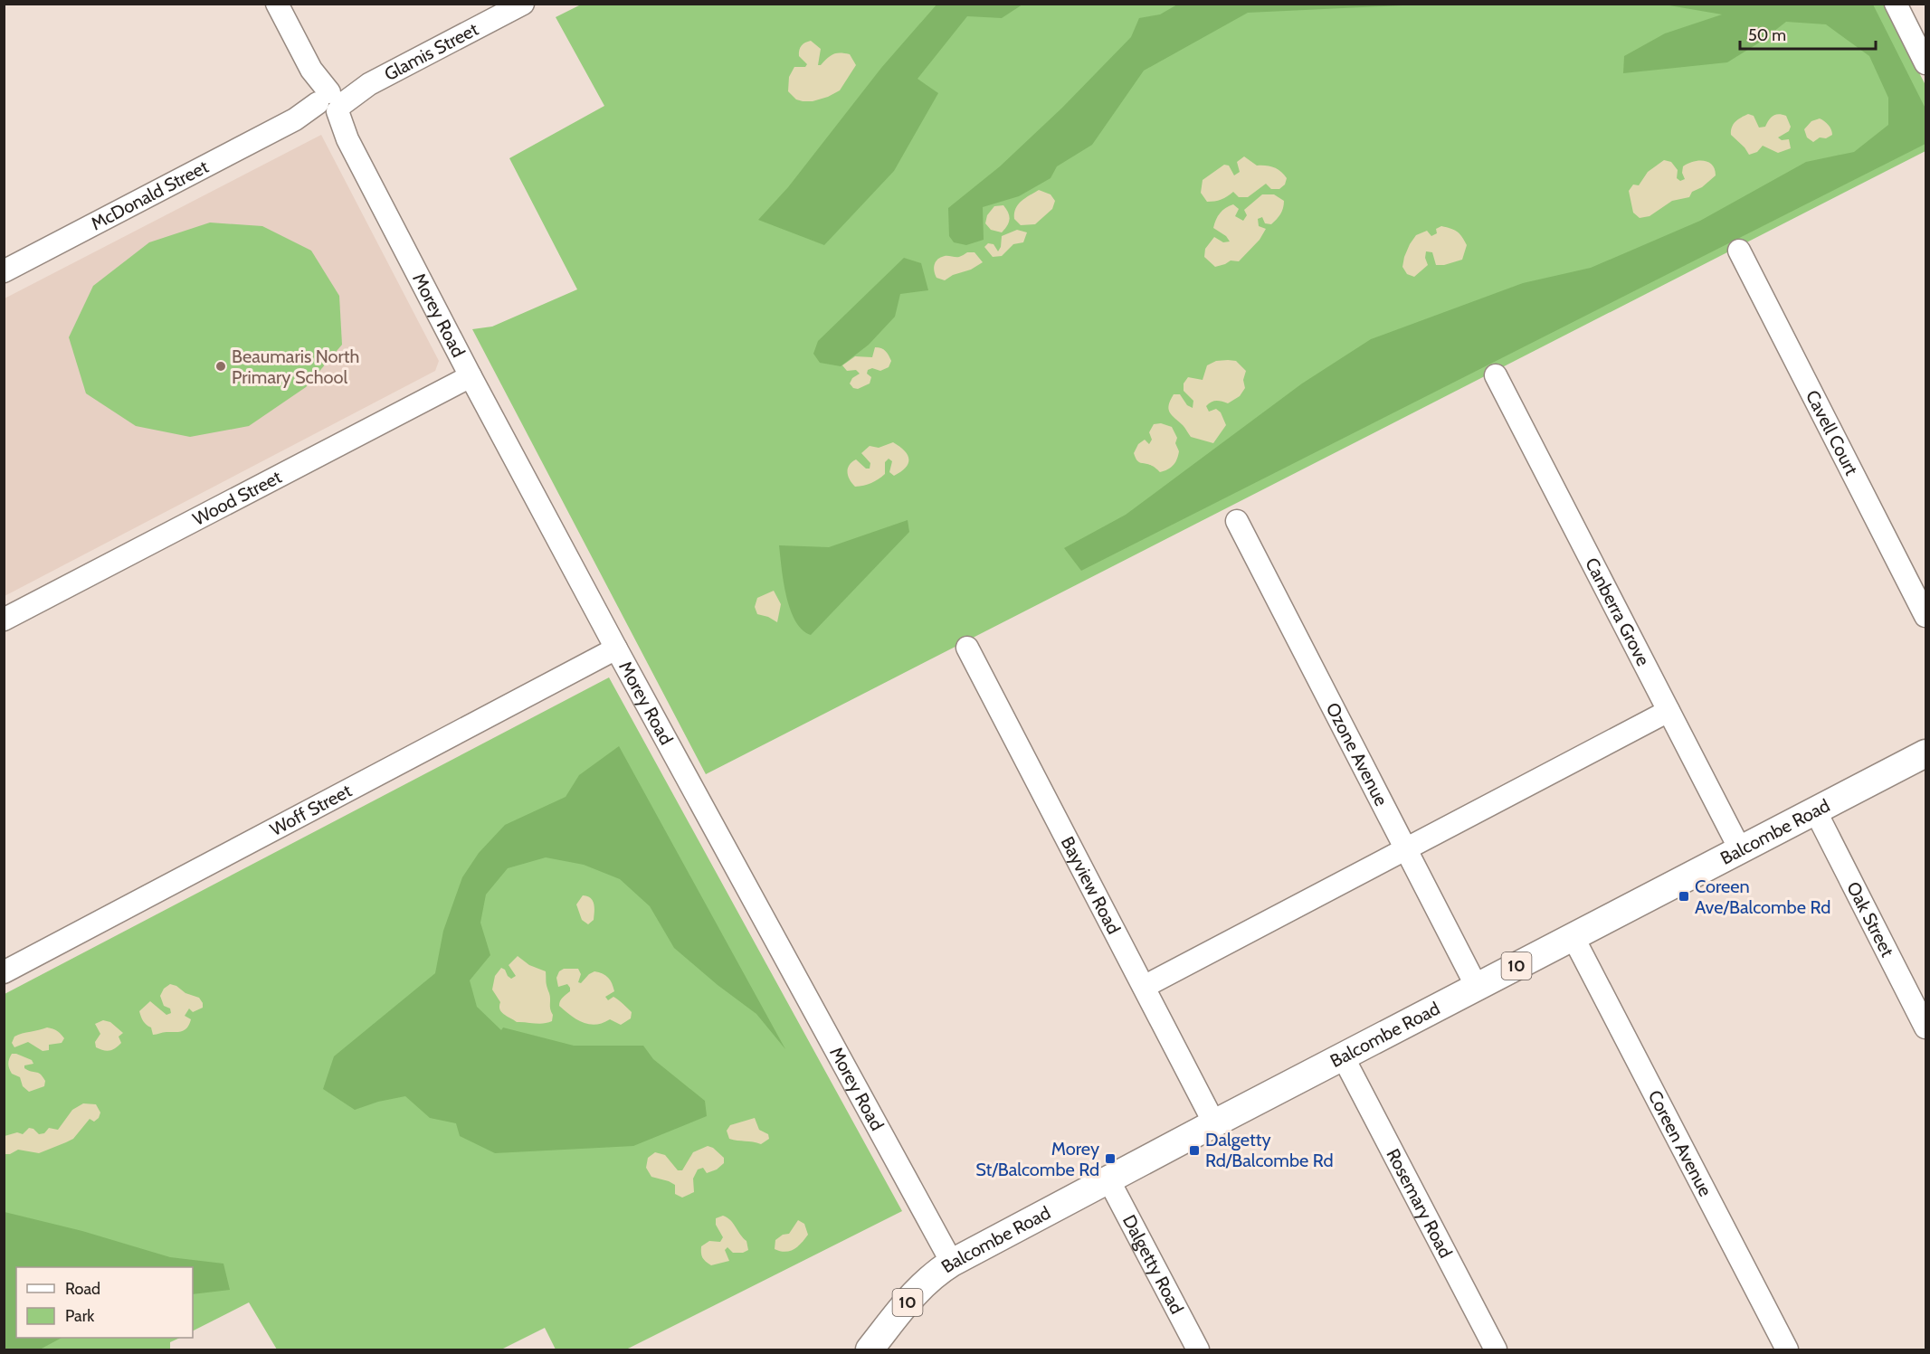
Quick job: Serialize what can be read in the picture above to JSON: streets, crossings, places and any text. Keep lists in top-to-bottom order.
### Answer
{
  "streets": {
    "main road": ["Balcombe Road", "10"],
    "street": [
      "Glamis Street",
      "McDonald Street",
      "Morey Road",
      "Cavell Court",
      "Wood Street",
      "Canberra Grove",
      "Ozone Avenue",
      "Woff Street",
      "Bayview Road",
      "Oak Street",
      "Coreen Avenue",
      "Rosemary Road",
      "Dalgetty Road"
    ]
  },
  "crossings": [
    ["Glamis Street", "McDonald Street"],
    ["Glamis Street", "Morey Road"],
    ["McDonald Street", "Morey Road"],
    ["Morey Road", "Wood Street"],
    ["Morey Road", "Woff Street"],
    ["Morey Road", "Balcombe Road"],
    ["Canberra Grove", "Balcombe Road"],
    ["Ozone Avenue", "Balcombe Road"],
    ["Balcombe Road", "Bayview Road"],
    ["Balcombe Road", "Oak Street"],
    ["Balcombe Road", "Coreen Avenue"],
    ["Balcombe Road", "Rosemary Road"],
    ["Balcombe Road", "Dalgetty Road"]
  ],
  "places": {
    "other": ["Beaumaris North Primary School"],
    "transit": ["Coreen Ave/Balcombe Rd", "Dalgetty Rd/Balcombe Rd", "Morey St/Balcombe Rd"]
  },
  "legend": ["Road", "Park"],
  "scale_bar": "50 m"
}
